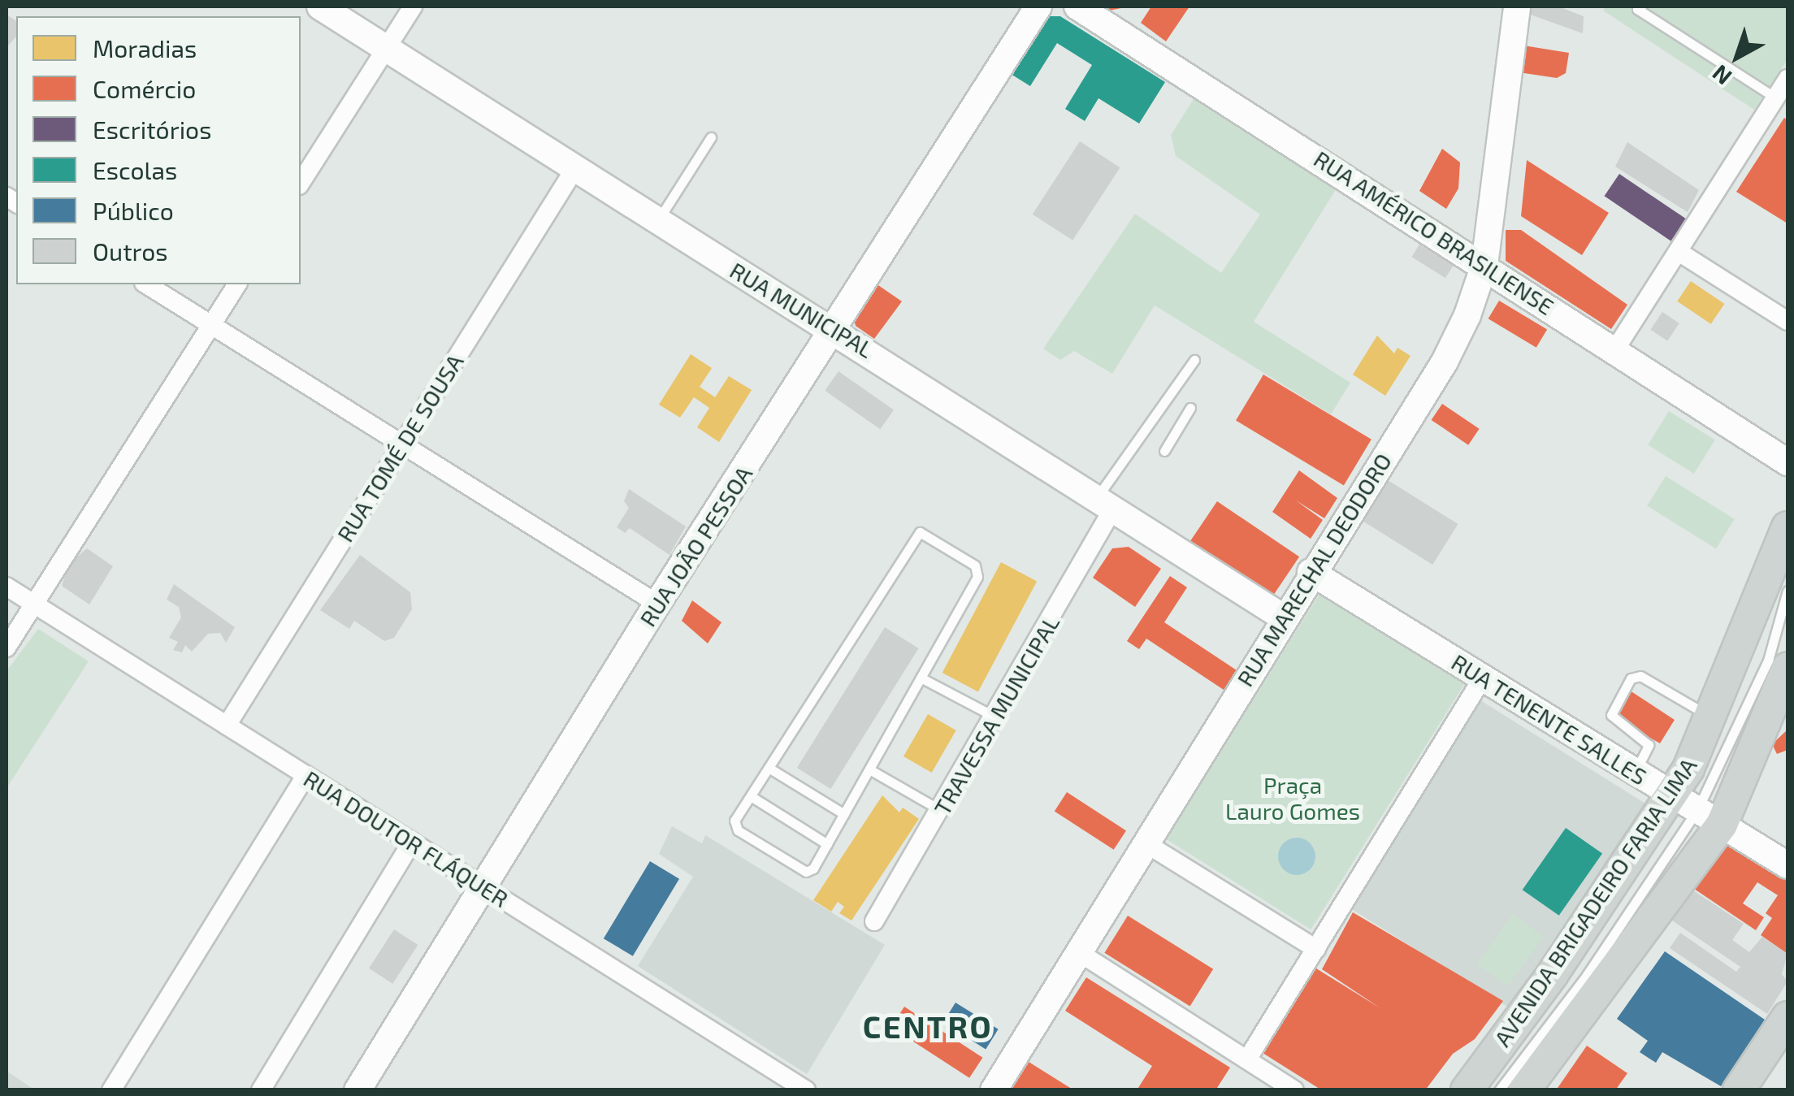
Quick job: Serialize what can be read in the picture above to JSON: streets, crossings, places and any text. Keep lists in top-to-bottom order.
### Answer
{
  "streets": {
    "main road": ["AVENIDA BRIGADEIRO FARIA LIMA"],
    "street": [
      "RUA AMÉRICO BRASILIENSE",
      "RUA MUNICIPAL",
      "RUA TOMÉ DE SOUSA",
      "RUA JOÃO PESSOA",
      "RUA MARECHAL DEODORO",
      "TRAVESSA MUNICIPAL",
      "RUA TENENTE SALLES",
      "RUA DOUTOR FLÁQUER"
    ]
  },
  "crossings": [
    ["RUA AMÉRICO BRASILIENSE", "RUA MARECHAL DEODORO"],
    ["RUA MUNICIPAL", "RUA TOMÉ DE SOUSA"],
    ["RUA MUNICIPAL", "RUA JOÃO PESSOA"],
    ["RUA MUNICIPAL", "RUA MARECHAL DEODORO"],
    ["RUA MUNICIPAL", "TRAVESSA MUNICIPAL"],
    ["RUA TOMÉ DE SOUSA", "RUA DOUTOR FLÁQUER"],
    ["RUA JOÃO PESSOA", "RUA DOUTOR FLÁQUER"],
    ["RUA MARECHAL DEODORO", "RUA TENENTE SALLES"],
    ["RUA TENENTE SALLES", "AVENIDA BRIGADEIRO FARIA LIMA"]
  ],
  "districts": ["CENTRO"],
  "parks": ["Praça Lauro Gomes"],
  "legend": [
    "Moradias",
    "Comércio",
    "Escritórios",
    "Escolas",
    "Público",
    "Outros"
  ],
  "north": "bottom left"
}
